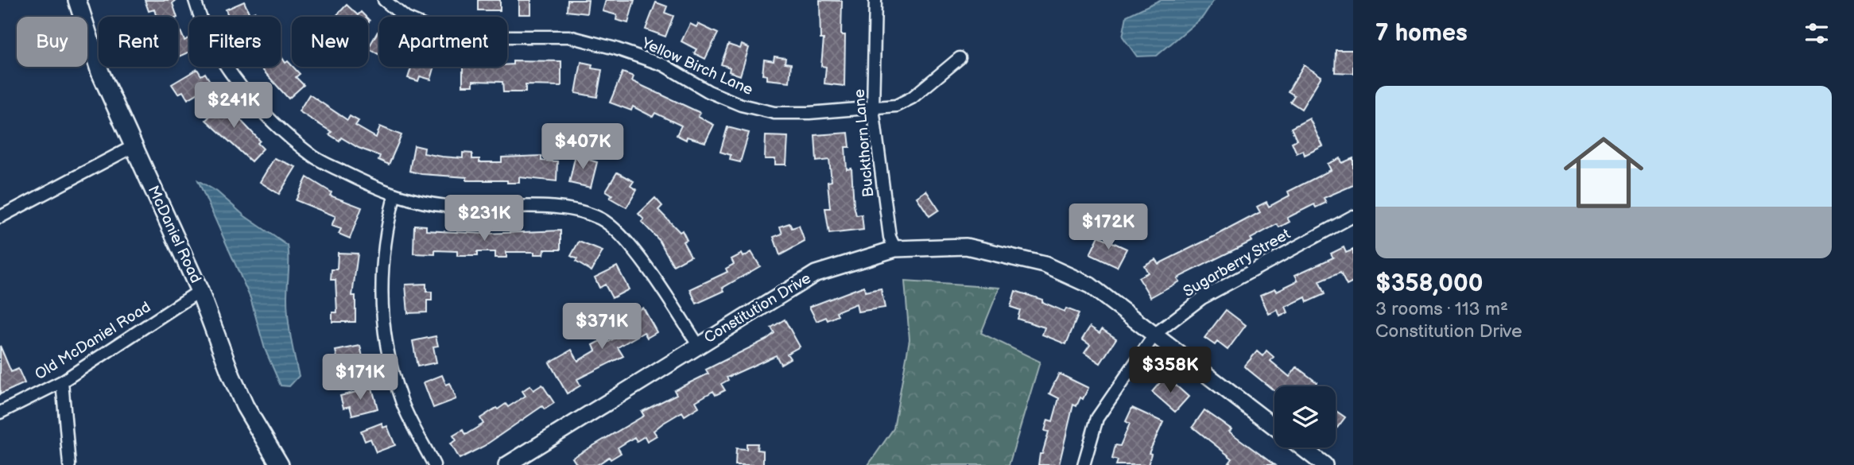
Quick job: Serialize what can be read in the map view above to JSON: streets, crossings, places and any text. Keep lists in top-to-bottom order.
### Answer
{
  "streets": {
    "main road": ["McDaniel Road"],
    "street": [
      "Yellow Birch Lane",
      "Buckthorn Lane",
      "Sugarberry Street",
      "Constitution Drive",
      "Old McDaniel Road"
    ]
  },
  "crossings": [
    ["Yellow Birch Lane", "Buckthorn Lane"],
    ["Buckthorn Lane", "Constitution Drive"],
    ["McDaniel Road", "Old McDaniel Road"],
    ["Sugarberry Street", "Constitution Drive"]
  ],
  "page": {
    "heading": "7 homes",
    "chip": [
      "Buy",
      "Rent",
      "Filters",
      "New",
      "Apartment"
    ],
    "list": [
      {
        "name": "$358,000",
        "note": "3 rooms · 113 m² · Constitution Drive"
      }
    ],
    "price": [
      "$241K",
      "$407K",
      "$231K",
      "$172K",
      "$371K",
      "$358K",
      "$171K"
    ]
  }
}
